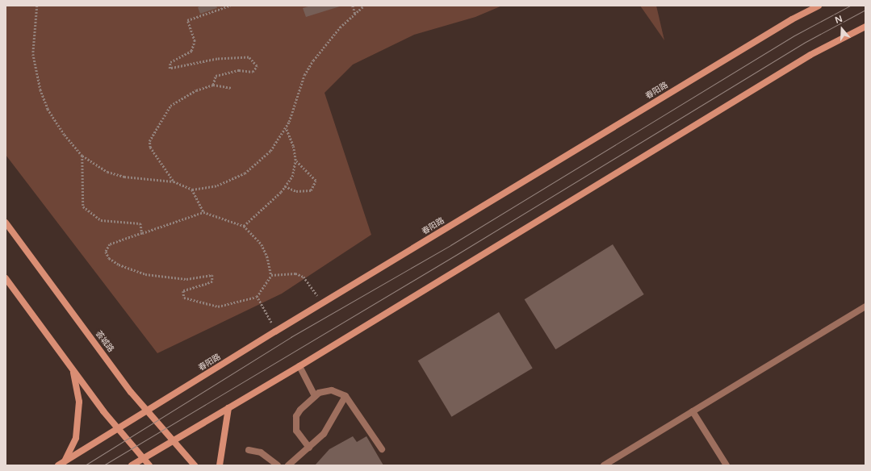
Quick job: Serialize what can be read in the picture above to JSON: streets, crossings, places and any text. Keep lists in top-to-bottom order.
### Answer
{
  "streets": {
    "main road": ["春阳路", "荟城路"]
  },
  "crossings": [
    ["春阳路", "荟城路"]
  ],
  "north": "top"
}
